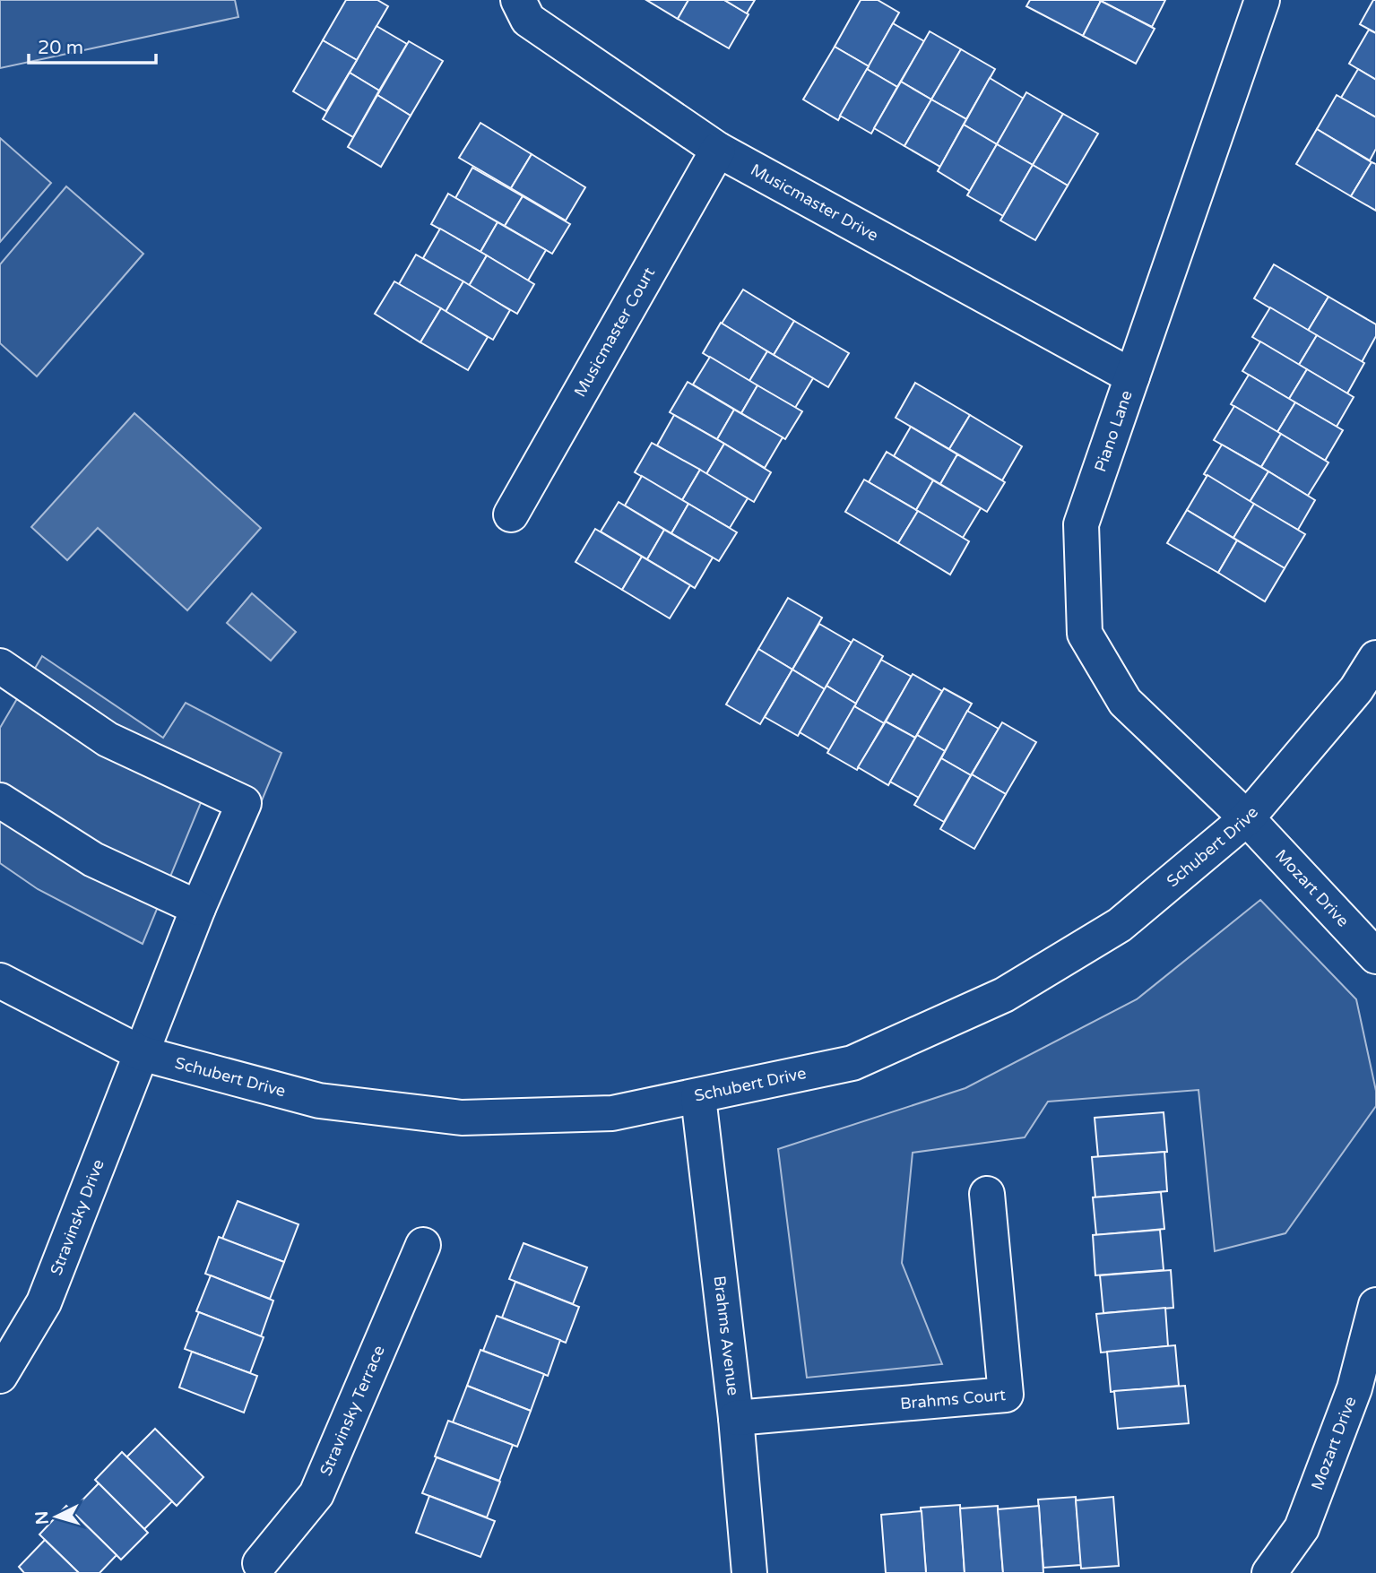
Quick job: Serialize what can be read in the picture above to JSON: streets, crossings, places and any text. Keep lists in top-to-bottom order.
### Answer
{
  "streets": {
    "street": [
      "Musicmaster Drive",
      "Musicmaster Court",
      "Piano Lane",
      "Schubert Drive",
      "Mozart Drive",
      "Stravinsky Drive",
      "Brahms Avenue",
      "Brahms Court",
      "Stravinsky Terrace"
    ]
  },
  "crossings": [
    ["Musicmaster Drive", "Musicmaster Court"],
    ["Musicmaster Drive", "Piano Lane"],
    ["Piano Lane", "Schubert Drive"],
    ["Piano Lane", "Mozart Drive"],
    ["Schubert Drive", "Mozart Drive"],
    ["Schubert Drive", "Stravinsky Drive"],
    ["Schubert Drive", "Brahms Avenue"],
    ["Brahms Avenue", "Brahms Court"]
  ],
  "scale_bar": "20 m",
  "north": "left"
}
